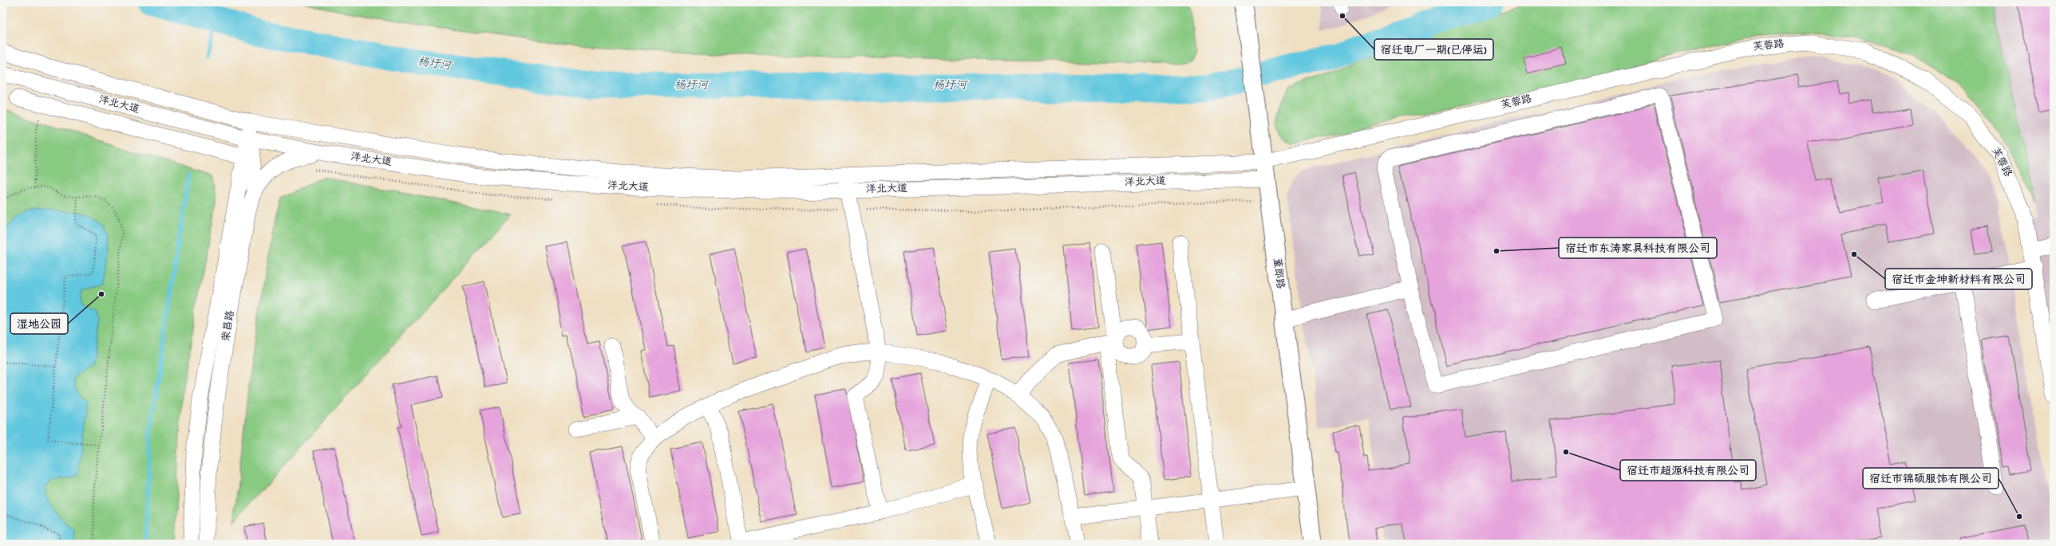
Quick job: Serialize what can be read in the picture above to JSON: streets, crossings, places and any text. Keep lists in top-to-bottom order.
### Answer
{
  "streets": {
    "main road": ["董郎路"],
    "street": ["芙蓉路", "洋北大道", "荣昌路"]
  },
  "crossings": [
    ["芙蓉路", "洋北大道"],
    ["芙蓉路", "董郎路"],
    ["洋北大道", "董郎路"],
    ["洋北大道", "荣昌路"]
  ],
  "water": ["杨圩河"],
  "places": [
    "宿迁电厂一期(已停运)",
    "宿迁市东涛家具科技有限公司",
    "宿迁市金坤新材料有限公司",
    "湿地公园",
    "宿迁市超源科技有限公司",
    "宿迁市锦硕服饰有限公司"
  ]
}
